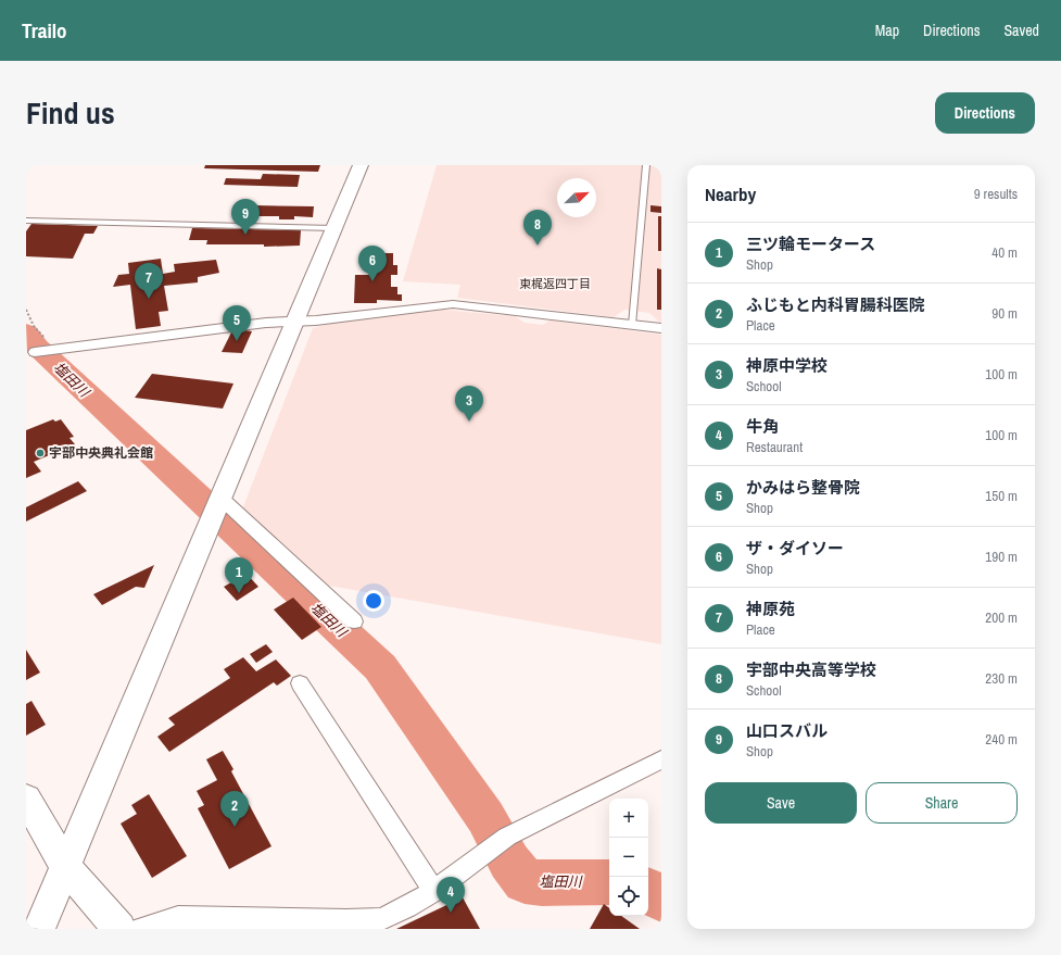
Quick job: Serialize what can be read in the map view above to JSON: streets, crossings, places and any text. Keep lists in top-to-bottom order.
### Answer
{
  "districts": ["東梶返四丁目"],
  "water": ["塩田川"],
  "places": ["宇部中央典礼会館"],
  "north": "top right",
  "page": {
    "header": "Trailo",
    "nav": ["Map", "Directions", "Saved"],
    "title": "Find us",
    "buttons": [
      "Directions",
      ["Save", "Share"]
    ],
    "heading": ["Nearby", "9 results"],
    "pins": [
      "9",
      "8",
      "6",
      "7",
      "5",
      "3",
      "1",
      "2",
      "4"
    ],
    "list": [
      {
        "mark": "1",
        "name": "三ツ輪モータース",
        "note": "Shop",
        "value": "40 m"
      },
      {
        "mark": "2",
        "name": "ふじもと内科胃腸科医院",
        "note": "Place",
        "value": "90 m"
      },
      {
        "mark": "3",
        "name": "神原中学校",
        "note": "School",
        "value": "100 m"
      },
      {
        "mark": "4",
        "name": "牛角",
        "note": "Restaurant",
        "value": "100 m"
      },
      {
        "mark": "5",
        "name": "かみはら整骨院",
        "note": "Shop",
        "value": "150 m"
      },
      {
        "mark": "6",
        "name": "ザ・ダイソー",
        "note": "Shop",
        "value": "190 m"
      },
      {
        "mark": "7",
        "name": "神原苑",
        "note": "Place",
        "value": "200 m"
      },
      {
        "mark": "8",
        "name": "宇部中央高等学校",
        "note": "School",
        "value": "230 m"
      },
      {
        "mark": "9",
        "name": "山口スバル",
        "note": "Shop",
        "value": "240 m"
      }
    ],
    "map_buttons": ["+", "−"]
  }
}
